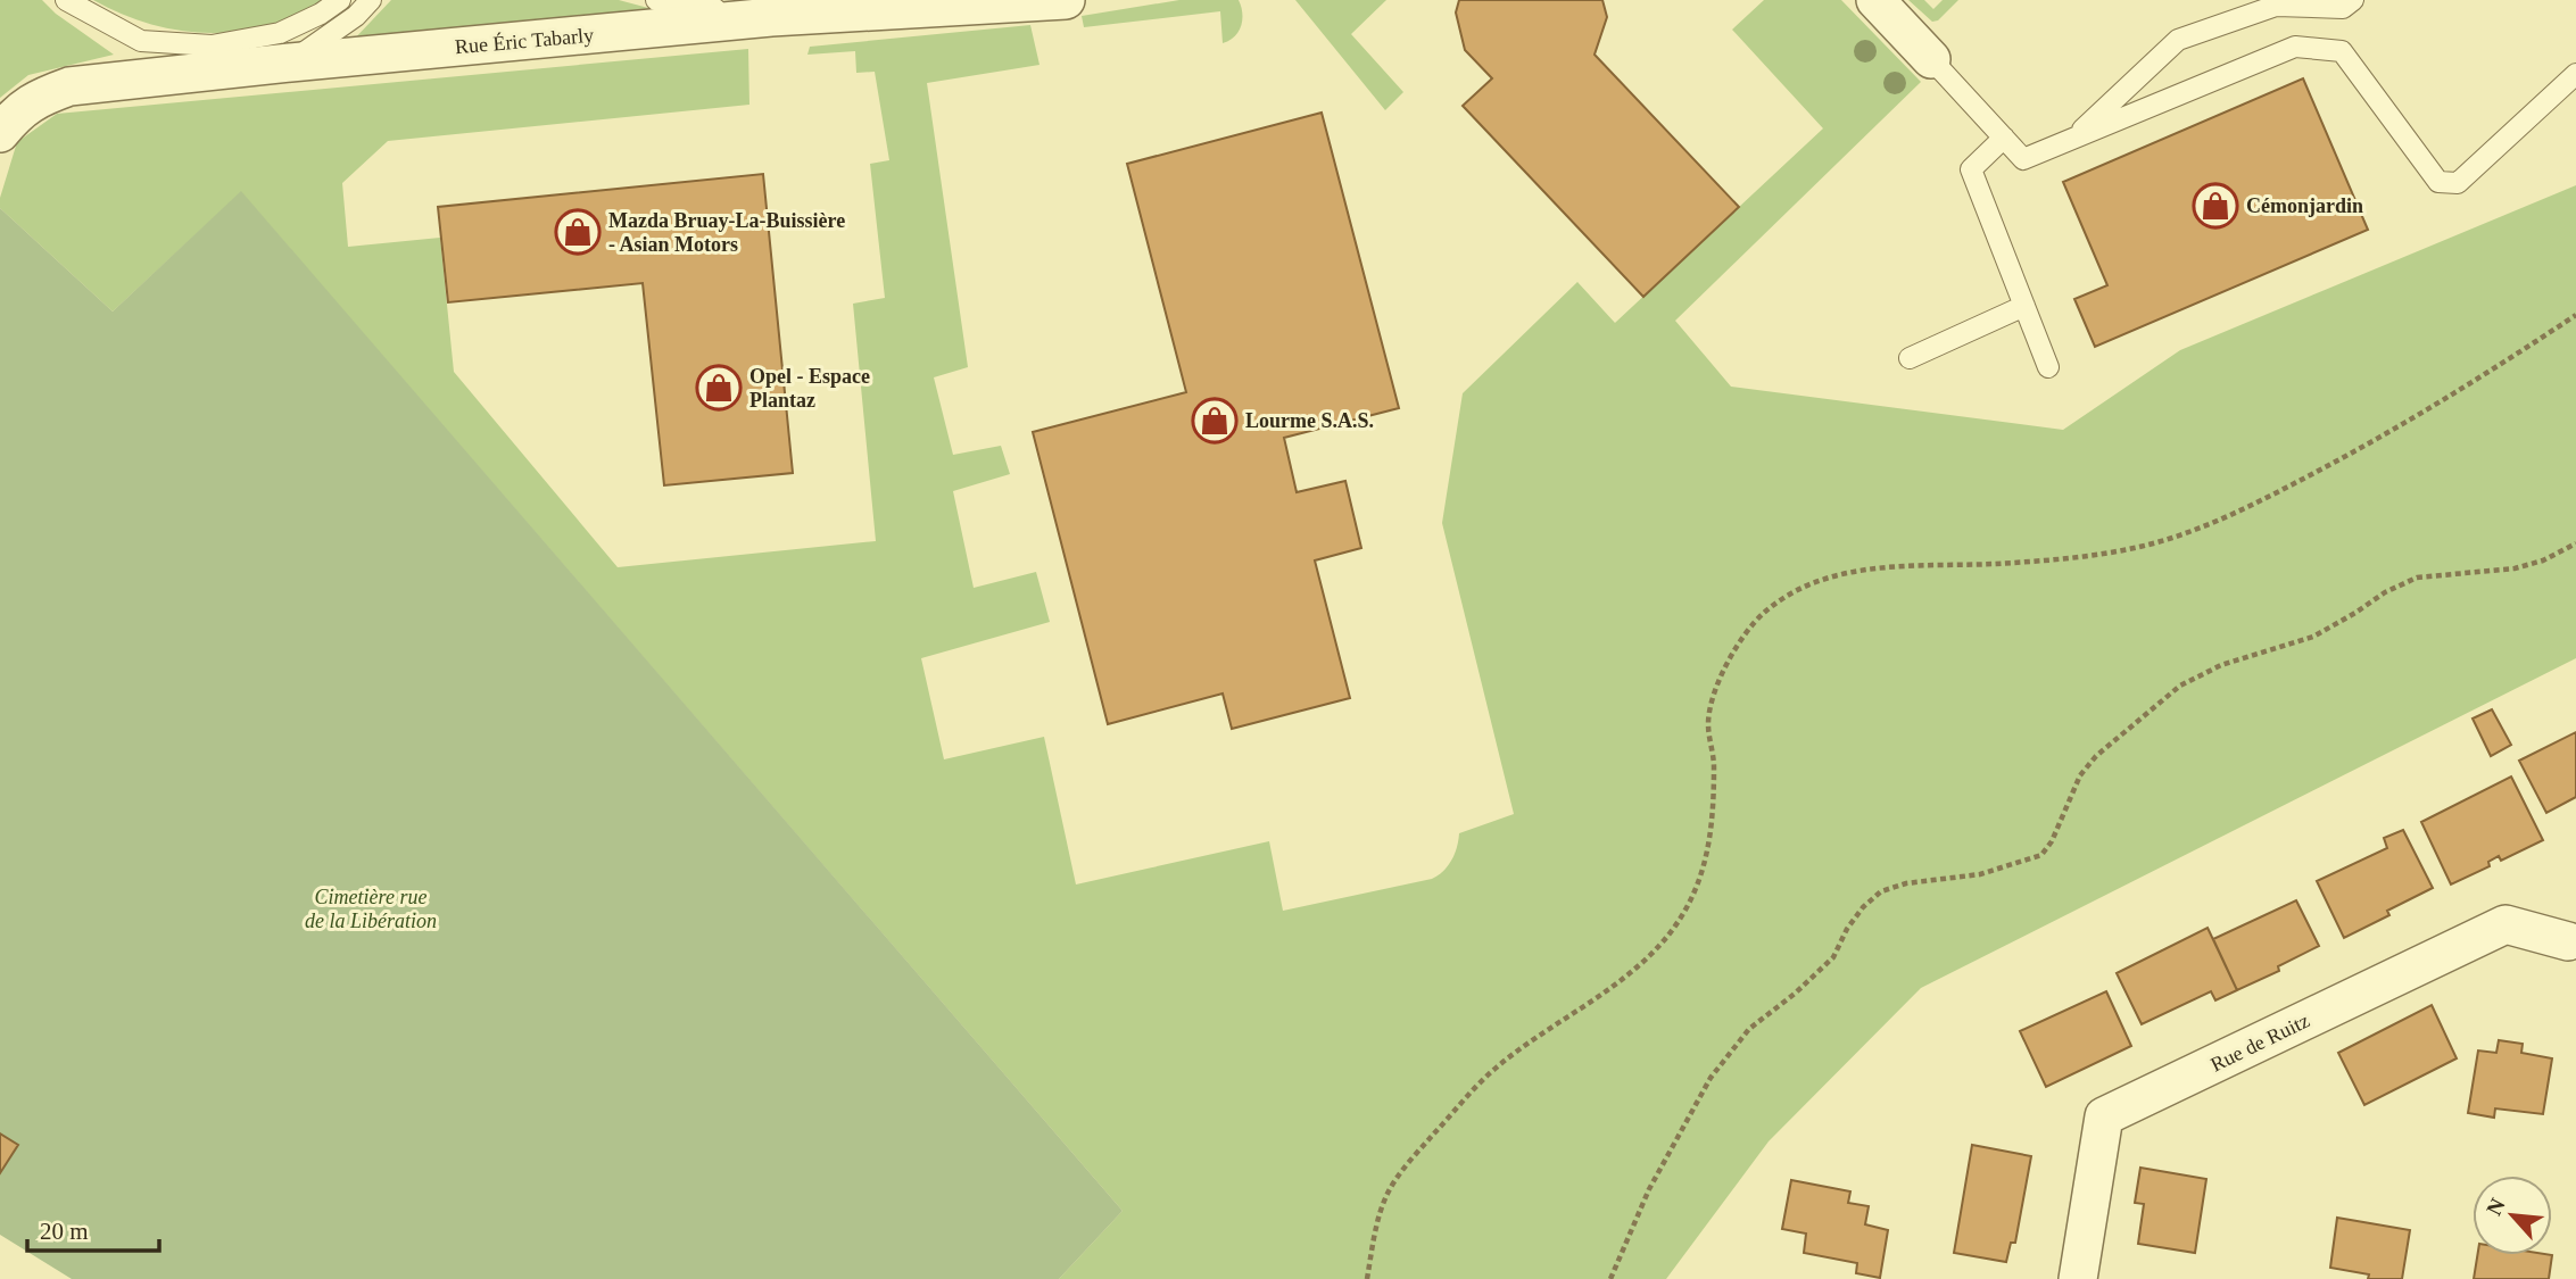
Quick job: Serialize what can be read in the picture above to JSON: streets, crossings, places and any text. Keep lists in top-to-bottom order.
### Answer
{
  "streets": {
    "street": ["Rue Éric Tabarly", "Rue de Ruitz"]
  },
  "parks": ["Cimetière rue de la Libération"],
  "places": {
    "shop": [
      "Cémonjardin",
      "Mazda Bruay-La-Buissière - Asian Motors",
      "Opel - Espace Plantaz",
      "Lourme S.A.S."
    ]
  },
  "scale_bar": "20 m",
  "north": "top left"
}
